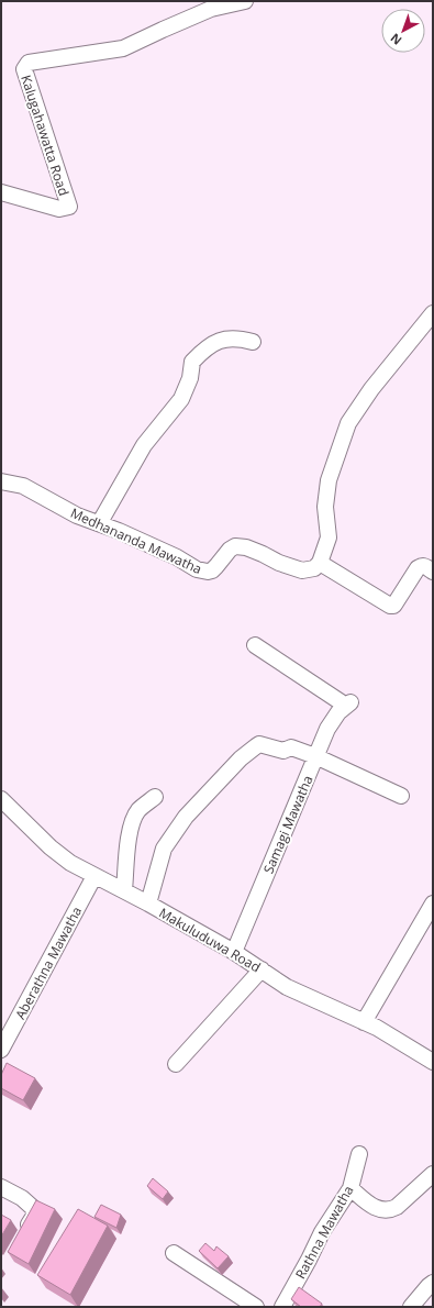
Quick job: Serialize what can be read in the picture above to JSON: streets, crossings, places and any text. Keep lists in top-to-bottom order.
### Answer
{
  "streets": {
    "street": [
      "Kalugahawatta Road",
      "Medhananda Mawatha",
      "Samagi Mawatha",
      "Makuluduwa Road",
      "Aberathna Mawatha",
      "Rathna Mawatha"
    ]
  },
  "crossings": [
    ["Samagi Mawatha", "Makuluduwa Road"],
    ["Makuluduwa Road", "Aberathna Mawatha"]
  ],
  "north": "bottom left"
}
